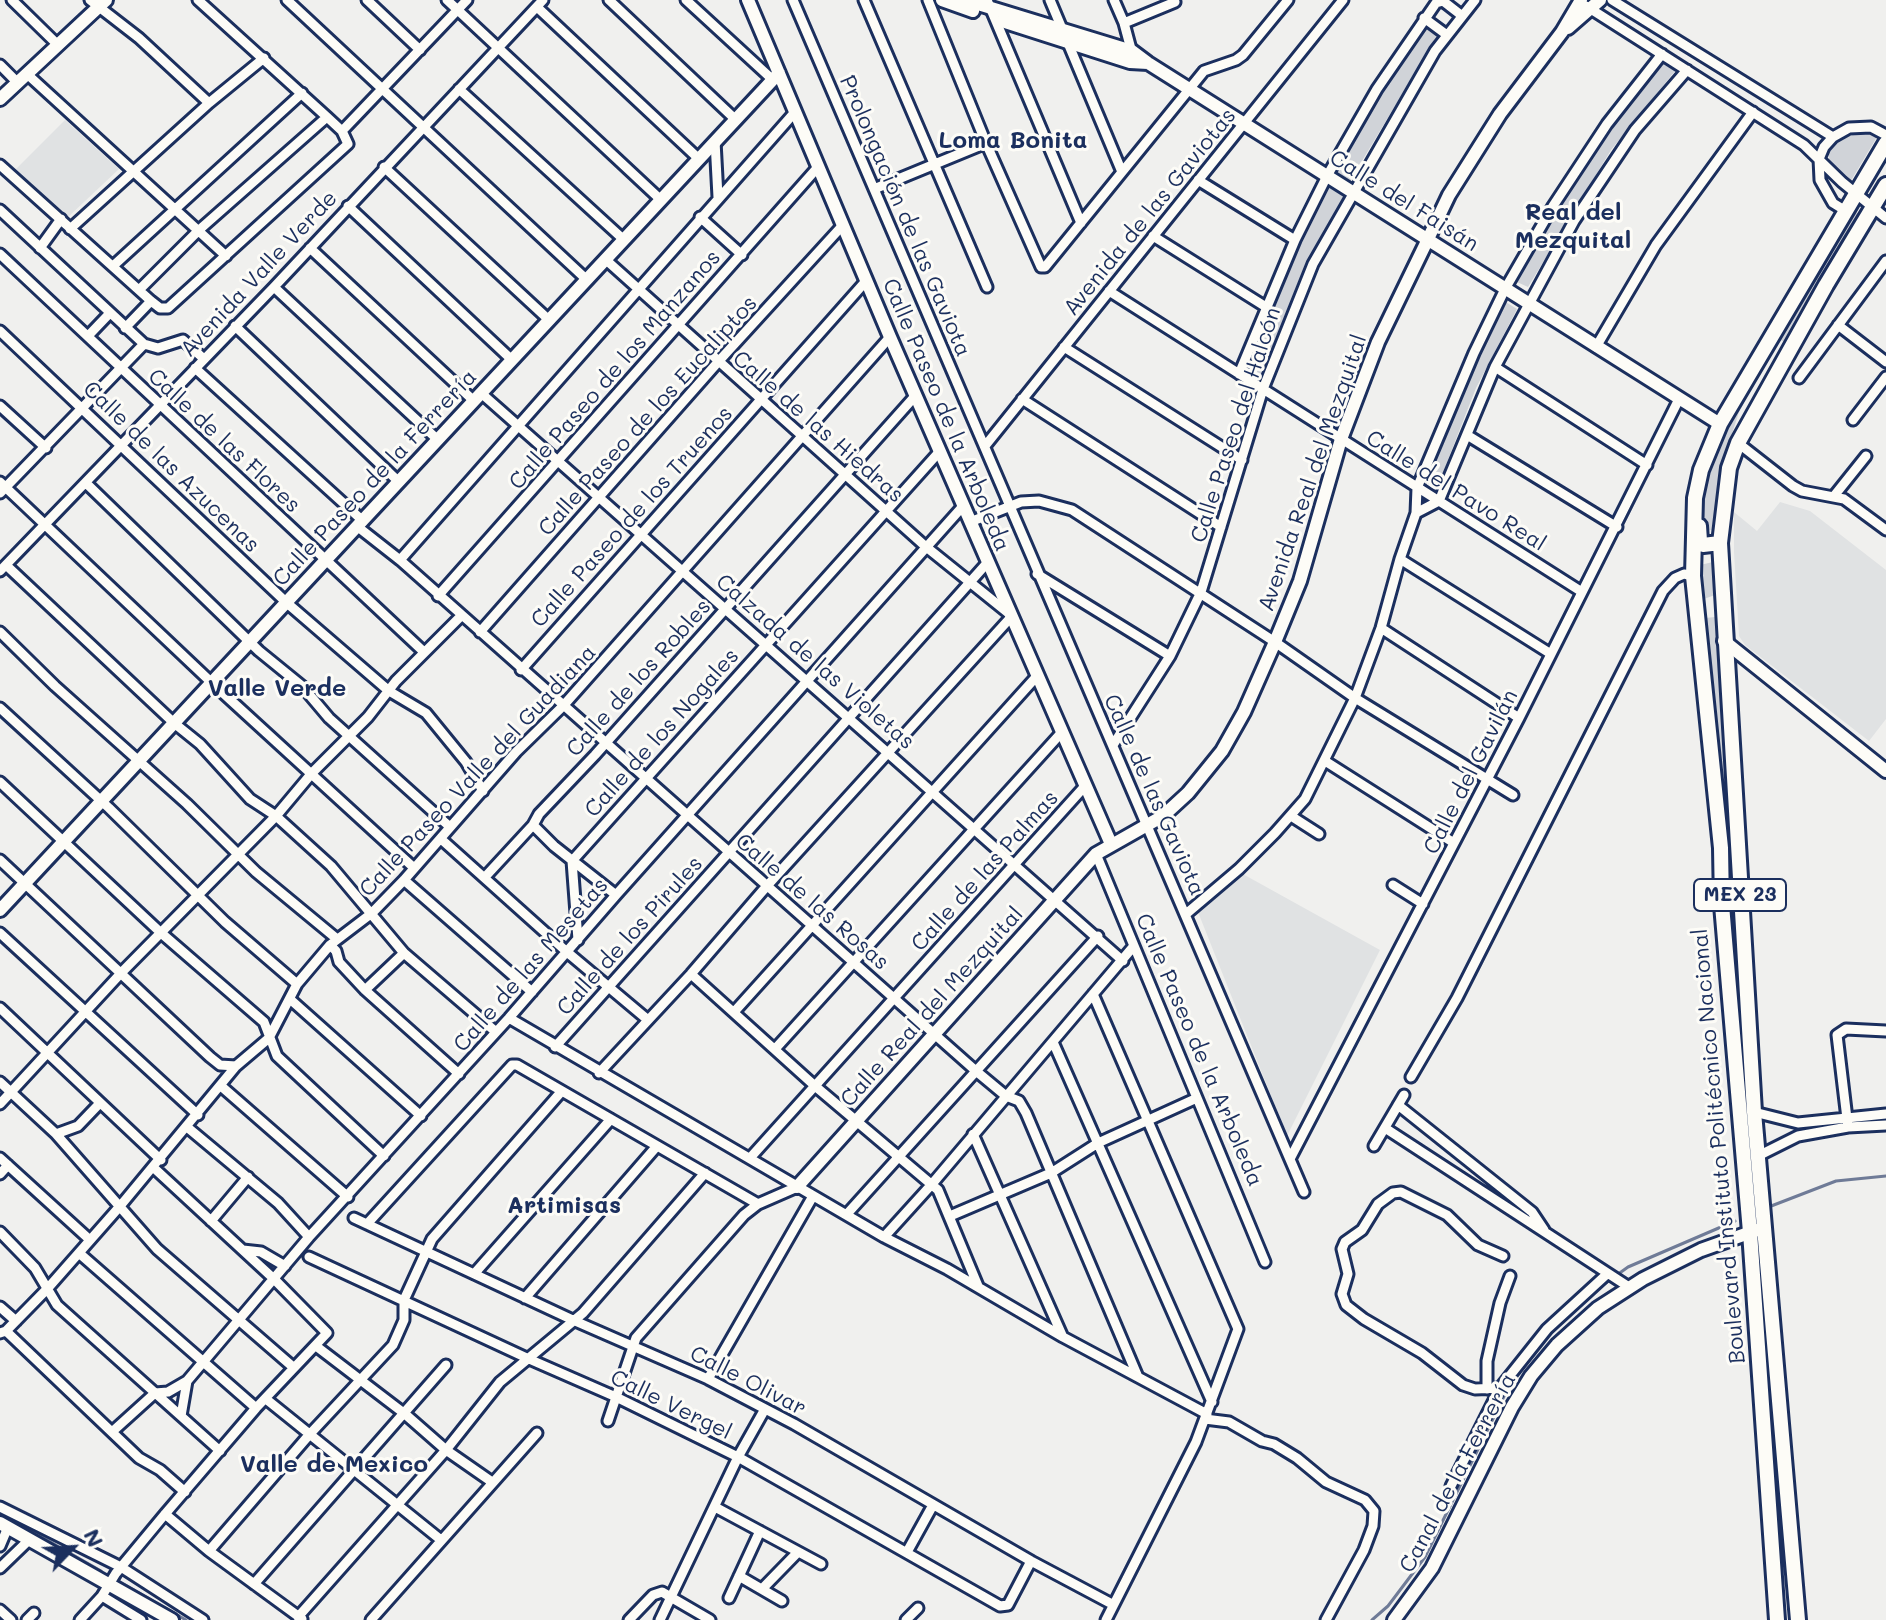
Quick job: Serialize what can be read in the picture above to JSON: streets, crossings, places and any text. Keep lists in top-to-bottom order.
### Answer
{
  "streets": {
    "main road": ["MEX 23", "Boulevard Instituto Politécnico Nacional"],
    "street": [
      "Calle del Faisán",
      "Avenida de las Gaviotas",
      "Prolongación de las Gaviota",
      "Avenida Valle Verde",
      "Calle Paseo de los Manzanos",
      "Calle Paseo de la Arboleda",
      "Calle Paseo de los Eucaliptos",
      "Calle Paseo del Halcón",
      "Calle de las Hiedras",
      "Calle de las Flores",
      "Calle de las Azucenas",
      "Avenida Real del Mezquital",
      "Calle Paseo de la Ferrería",
      "Calle del Pavo Real",
      "Calle Paseo de los Truenos",
      "Calzada de las Violetas",
      "Calle de los Robles",
      "Calle de los Nogales",
      "Calle Paseo Valle del Guadiana",
      "Calle del Gavilán",
      "Calle de las Gaviota",
      "Calle de las Palmas",
      "Calle de las Rosas",
      "Calle de los Pirules",
      "Calle de las Mesetas",
      "Calle Real del Mezquital",
      "Calle Olivar",
      "Calle Vergel",
      "Canal de la Ferrería"
    ]
  },
  "crossings": [
    ["Calle del Faisán", "Avenida de las Gaviotas"],
    ["Calle del Faisán", "Calle Paseo del Halcón"],
    ["Calle del Faisán", "Avenida Real del Mezquital"],
    ["Calle del Faisán", "Calle del Gavilán"],
    ["Calle del Faisán", "Boulevard Instituto Politécnico Nacional"],
    ["Avenida de las Gaviotas", "Prolongación de las Gaviota"],
    ["Avenida de las Gaviotas", "Calle del Pavo Real"],
    ["Avenida de las Gaviotas", "Calle de las Gaviota"],
    ["Prolongación de las Gaviota", "Calle de las Gaviota"],
    ["Avenida Valle Verde", "Calle de las Flores"],
    ["Avenida Valle Verde", "Calle de las Azucenas"],
    ["Avenida Valle Verde", "Calzada de las Violetas"],
    ["Avenida Valle Verde", "Calle de las Rosas"],
    ["Calle Paseo de los Manzanos", "Calle Paseo de la Arboleda"],
    ["Calle Paseo de los Manzanos", "Calle de las Hiedras"],
    ["Calle Paseo de los Manzanos", "Calzada de las Violetas"],
    ["Calle Paseo de los Manzanos", "Calle de las Rosas"],
    ["Calle Paseo de la Arboleda", "Calle Paseo de los Eucaliptos"],
    ["Calle Paseo de la Arboleda", "Calle de las Hiedras"],
    ["Calle Paseo de la Arboleda", "Avenida Real del Mezquital"],
    ["Calle Paseo de la Arboleda", "Calle Paseo de la Ferrería"],
    ["Calle Paseo de la Arboleda", "Calle Paseo de los Truenos"],
    ["Calle Paseo de la Arboleda", "Calle de los Robles"],
    ["Calle Paseo de la Arboleda", "Calle de los Nogales"],
    ["Calle Paseo de la Arboleda", "Calle Paseo Valle del Guadiana"],
    ["Calle Paseo de la Arboleda", "Calle de las Palmas"],
    ["Calle Paseo de la Arboleda", "Calle de los Pirules"],
    ["Calle Paseo de la Arboleda", "Calle de las Mesetas"],
    ["Calle Paseo de la Arboleda", "Calle Real del Mezquital"],
    ["Calle Paseo de los Eucaliptos", "Calle de las Hiedras"],
    ["Calle Paseo de los Eucaliptos", "Calzada de las Violetas"],
    ["Calle Paseo de los Eucaliptos", "Calle de las Rosas"],
    ["Calle Paseo del Halcón", "Calle del Pavo Real"],
    ["Calle Paseo del Halcón", "Calle de las Gaviota"],
    ["Calle de las Hiedras", "Calle Paseo de la Ferrería"],
    ["Calle de las Hiedras", "Calle Paseo de los Truenos"],
    ["Calle de las Hiedras", "Calle de los Robles"],
    ["Calle de las Hiedras", "Calle de los Nogales"],
    ["Calle de las Hiedras", "Calle Paseo Valle del Guadiana"],
    ["Calle de las Hiedras", "Calle de los Pirules"],
    ["Calle de las Hiedras", "Calle de las Mesetas"],
    ["Calle de las Flores", "Calle Paseo de la Ferrería"],
    ["Calle de las Azucenas", "Calle Paseo de la Ferrería"],
    ["Calle de las Azucenas", "Calle Paseo Valle del Guadiana"],
    ["Avenida Real del Mezquital", "Calle del Pavo Real"],
    ["Avenida Real del Mezquital", "Calle de las Gaviota"],
    ["Avenida Real del Mezquital", "Calle Real del Mezquital"],
    ["Calle Paseo de la Ferrería", "Calzada de las Violetas"],
    ["Calle Paseo de la Ferrería", "Calle de las Rosas"],
    ["Calle del Pavo Real", "Calle del Gavilán"],
    ["Calle Paseo de los Truenos", "Calzada de las Violetas"],
    ["Calle Paseo de los Truenos", "Calle de las Rosas"],
    ["Calzada de las Violetas", "Calle de los Robles"],
    ["Calzada de las Violetas", "Calle de los Nogales"],
    ["Calzada de las Violetas", "Calle Paseo Valle del Guadiana"],
    ["Calzada de las Violetas", "Calle de las Palmas"],
    ["Calzada de las Violetas", "Calle de los Pirules"],
    ["Calzada de las Violetas", "Calle de las Mesetas"],
    ["Calzada de las Violetas", "Calle Real del Mezquital"],
    ["Calle de los Robles", "Calle de las Rosas"],
    ["Calle de los Nogales", "Calle de las Rosas"],
    ["Calle Paseo Valle del Guadiana", "Calle de las Rosas"],
    ["Calle del Gavilán", "Calle de las Gaviota"],
    ["Calle de las Palmas", "Calle de las Rosas"],
    ["Calle de las Rosas", "Calle de los Pirules"],
    ["Calle de las Rosas", "Calle de las Mesetas"],
    ["Calle de las Rosas", "Calle Real del Mezquital"],
    ["Boulevard Instituto Politécnico Nacional", "Canal de la Ferrería"],
    ["Calle Olivar", "Calle Vergel"]
  ],
  "districts": [
    "Loma Bonita",
    "Real del Mezquital",
    "Valle Verde",
    "Artimisas",
    "Valle de Mexico"
  ],
  "north": "top right"
}
